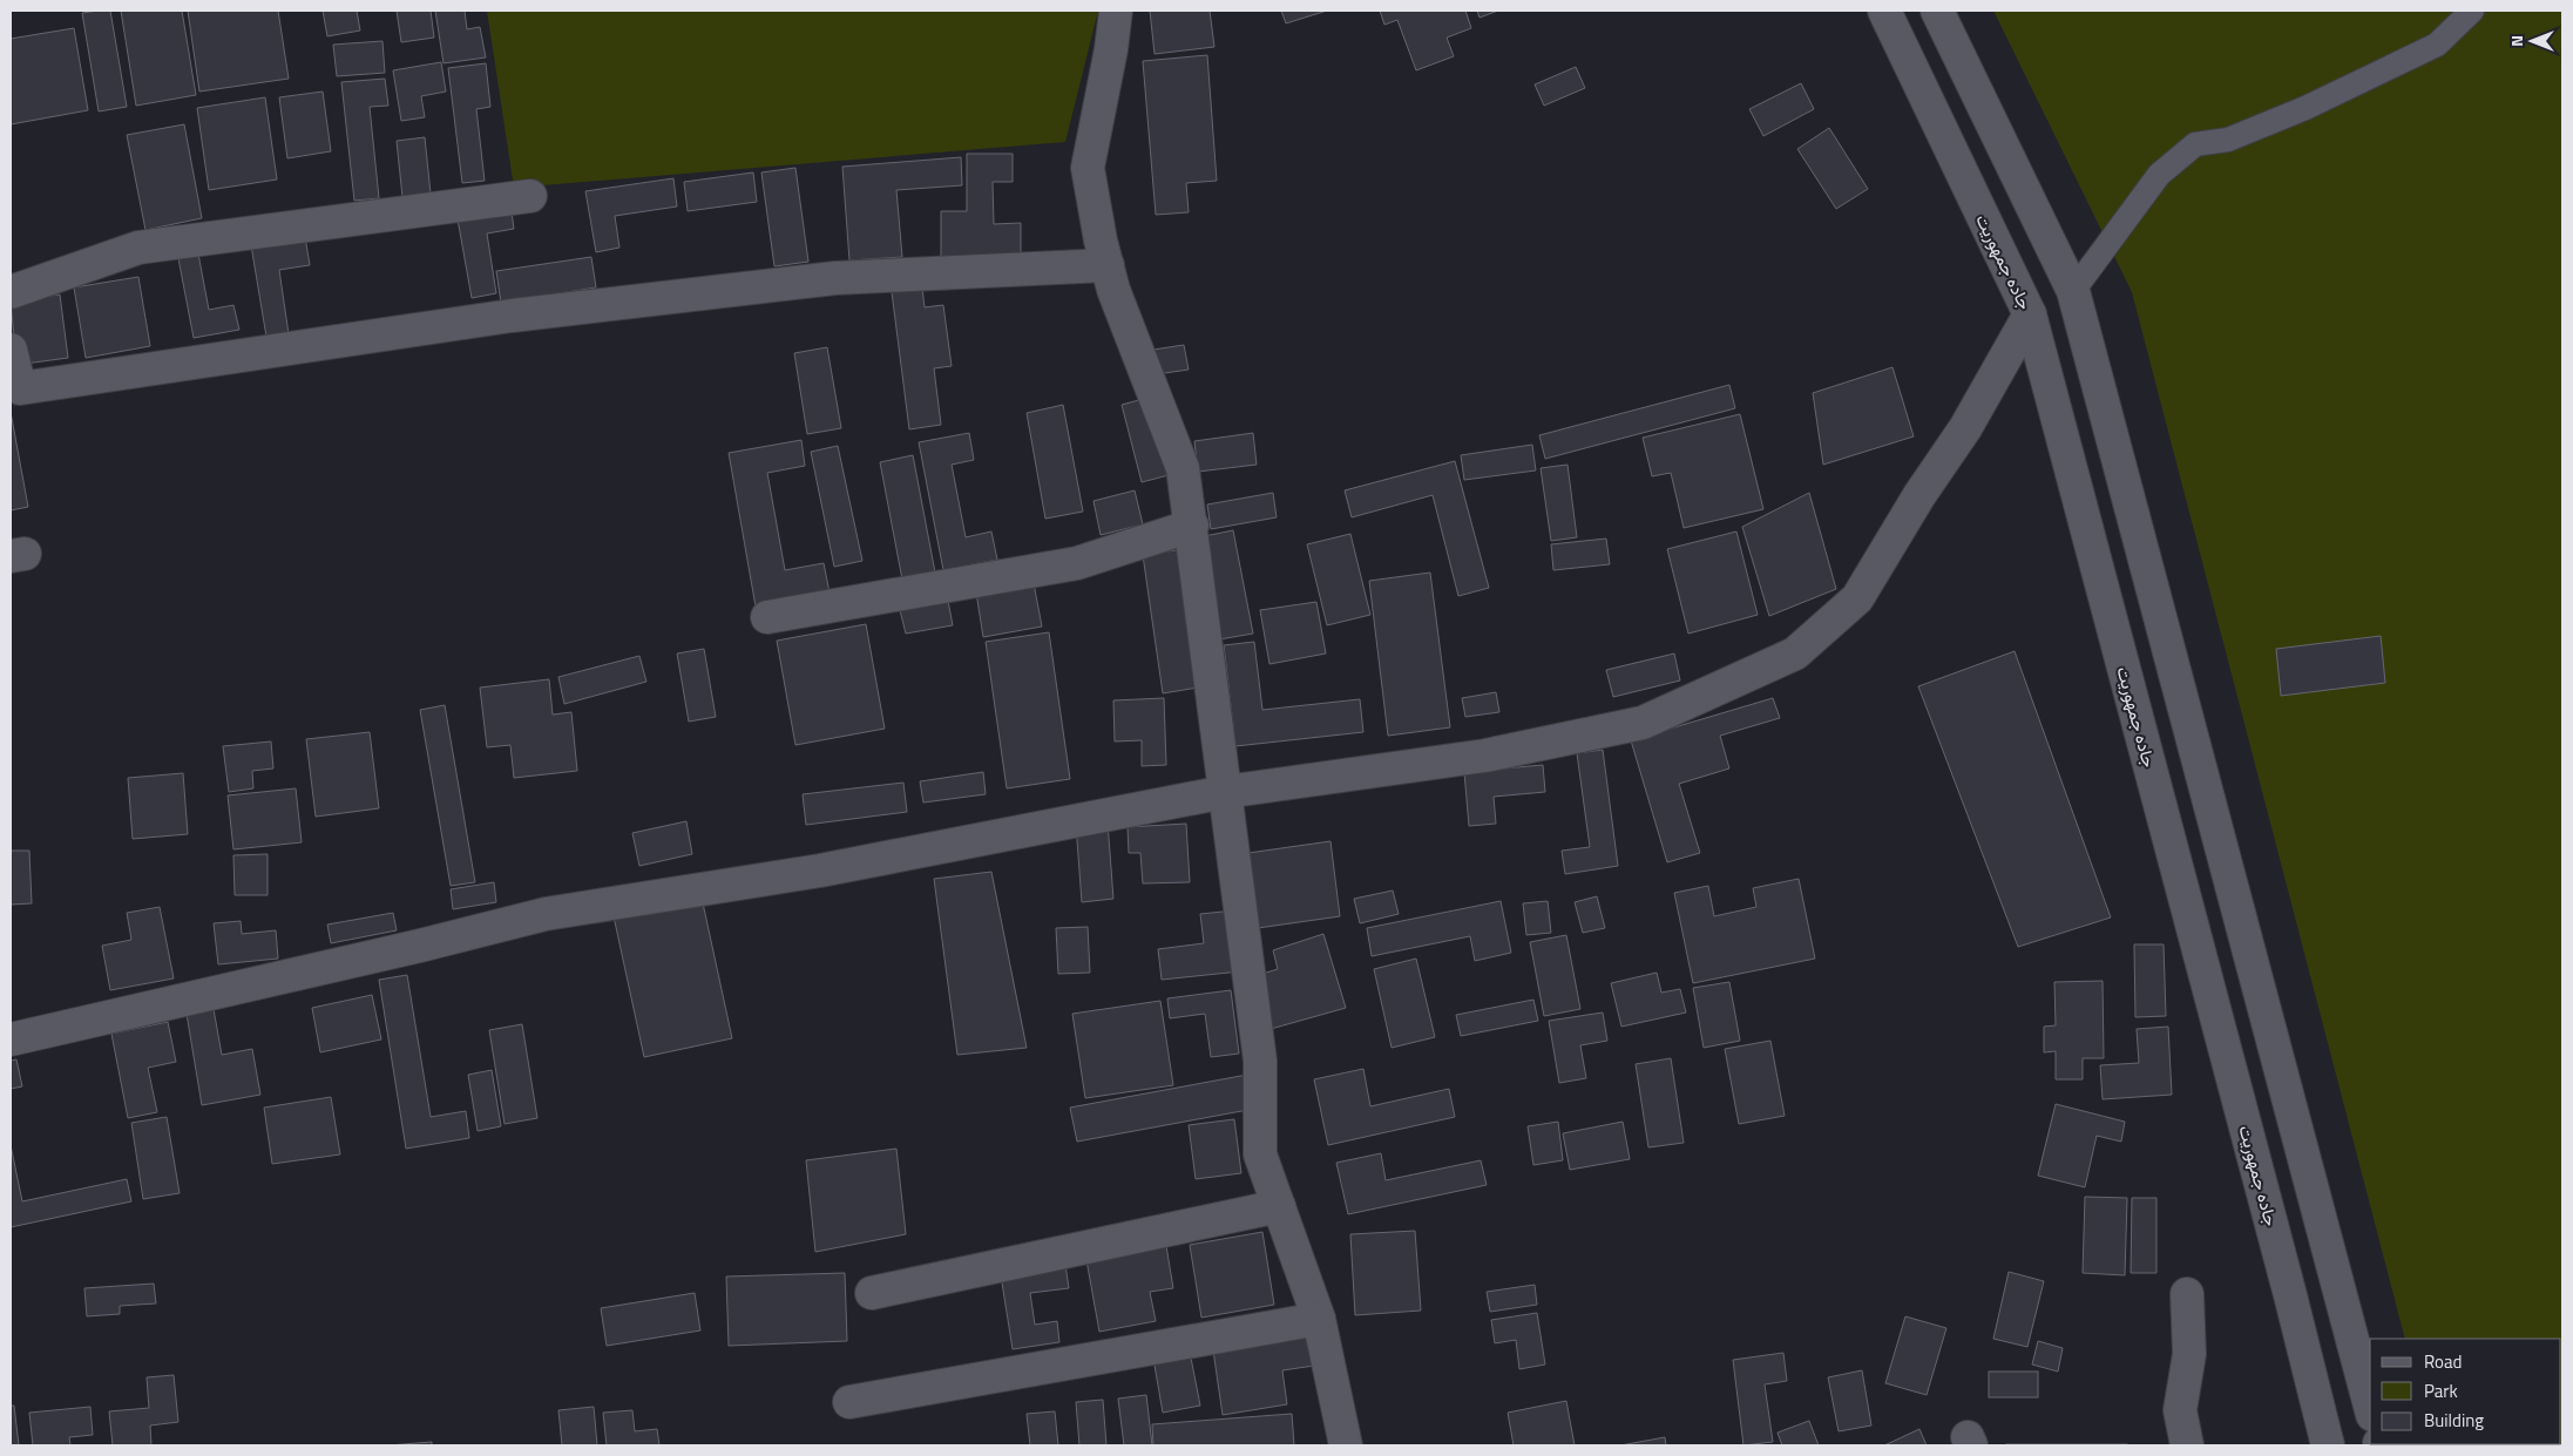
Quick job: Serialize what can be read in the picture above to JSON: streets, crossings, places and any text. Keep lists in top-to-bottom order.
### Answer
{
  "streets": {
    "street": ["جاده جمهوریت"]
  },
  "legend": ["Road", "Park", "Building"],
  "north": "left"
}
